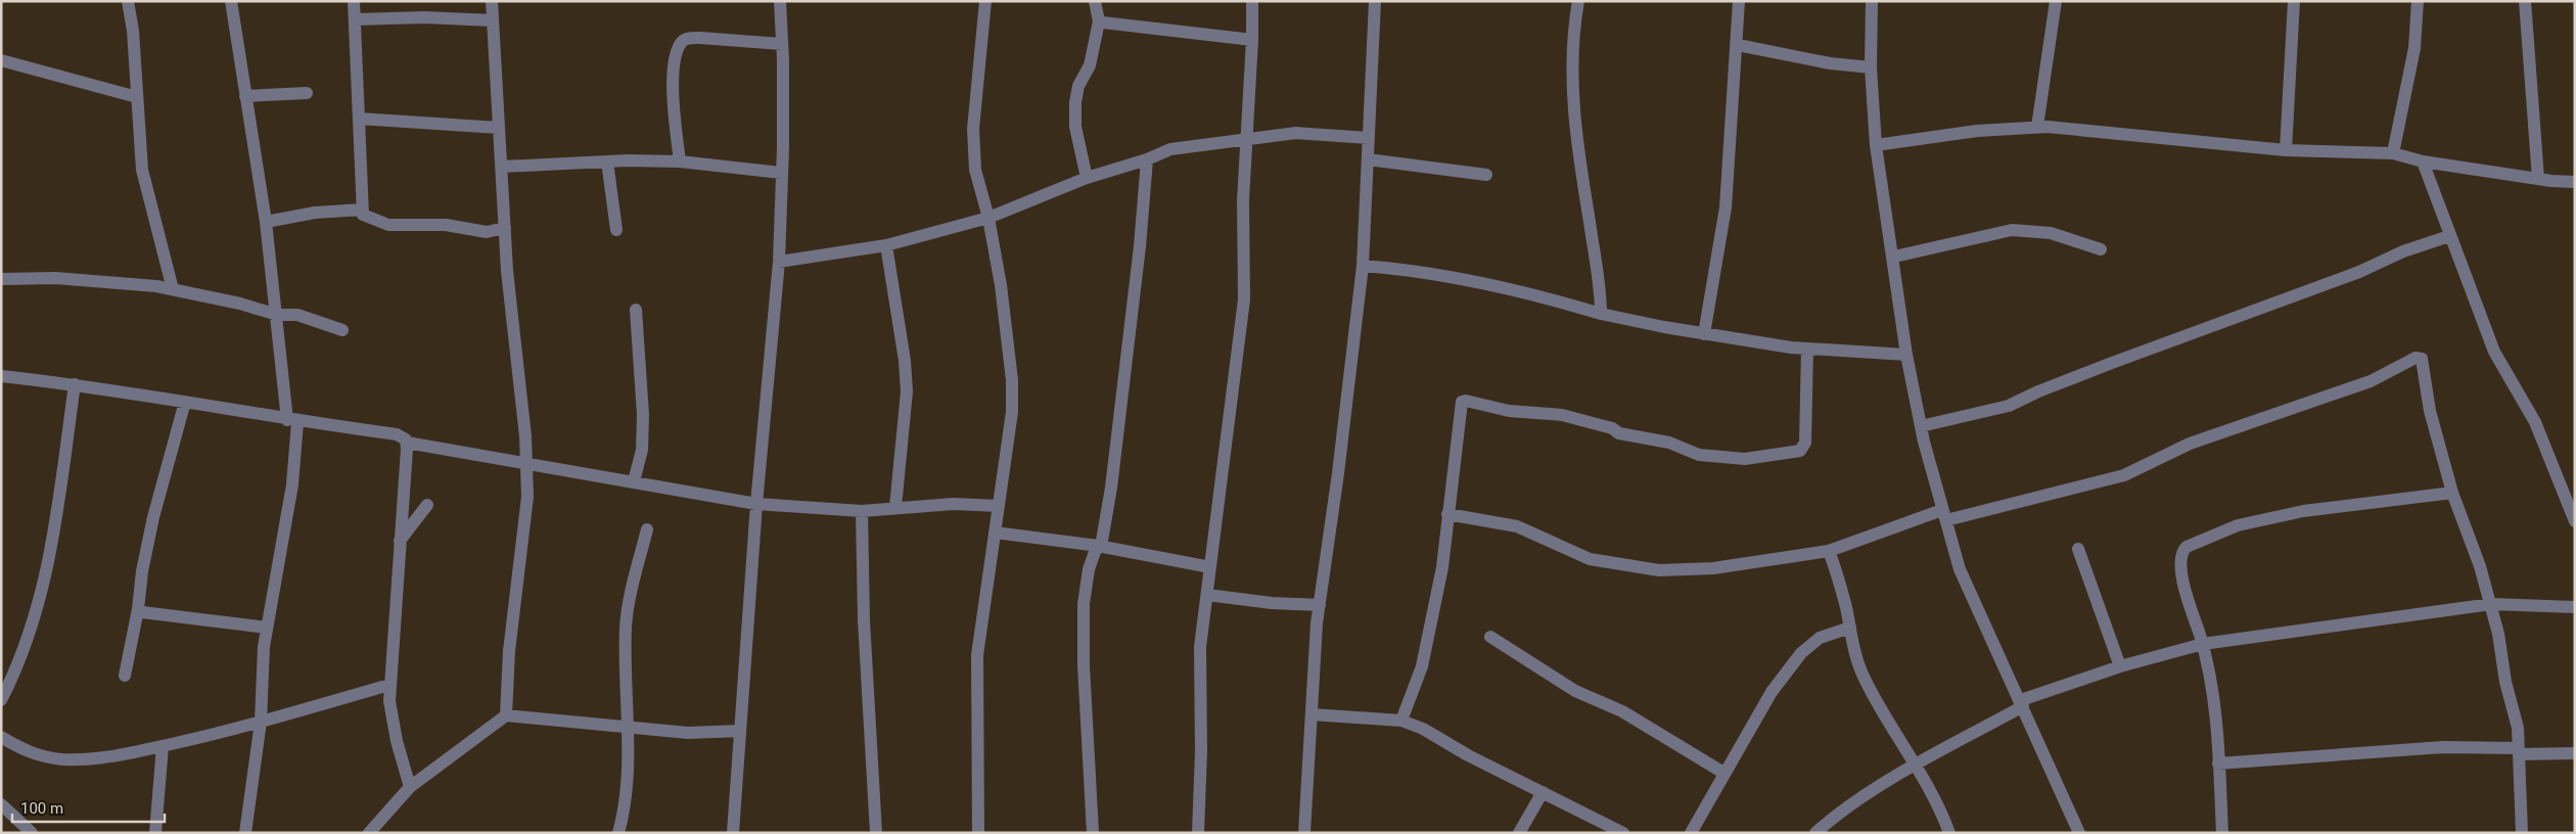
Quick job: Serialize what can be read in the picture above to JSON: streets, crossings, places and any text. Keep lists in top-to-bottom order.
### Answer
{
  "scale_bar": "100 m"
}
